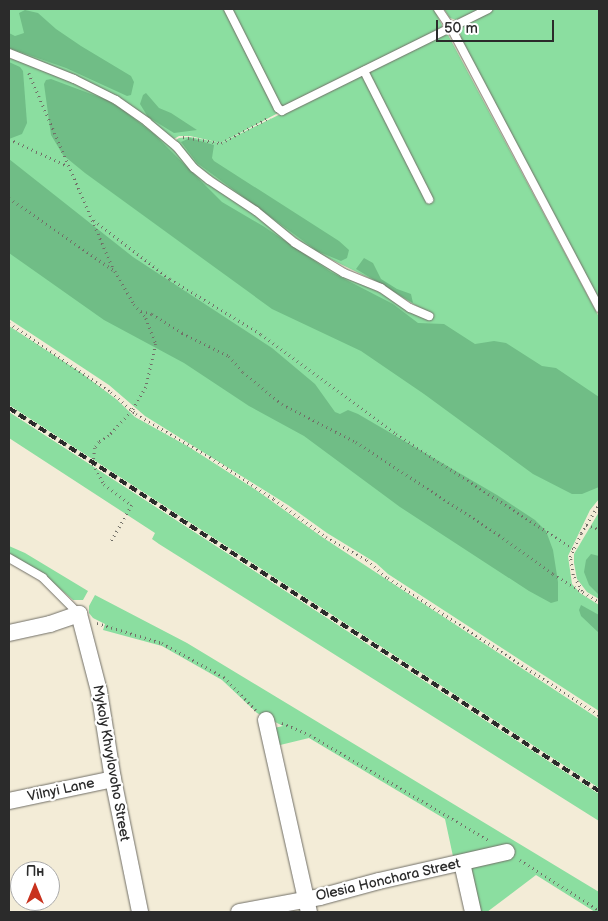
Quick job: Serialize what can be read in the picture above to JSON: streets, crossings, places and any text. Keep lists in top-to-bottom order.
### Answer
{
  "streets": {
    "street": ["Mykoly Khvylovoho Street", "Vilnyi Lane", "Olesia Honchara Street"]
  },
  "crossings": [
    ["Mykoly Khvylovoho Street", "Vilnyi Lane"]
  ],
  "scale_bar": "50 m",
  "north": "top"
}
